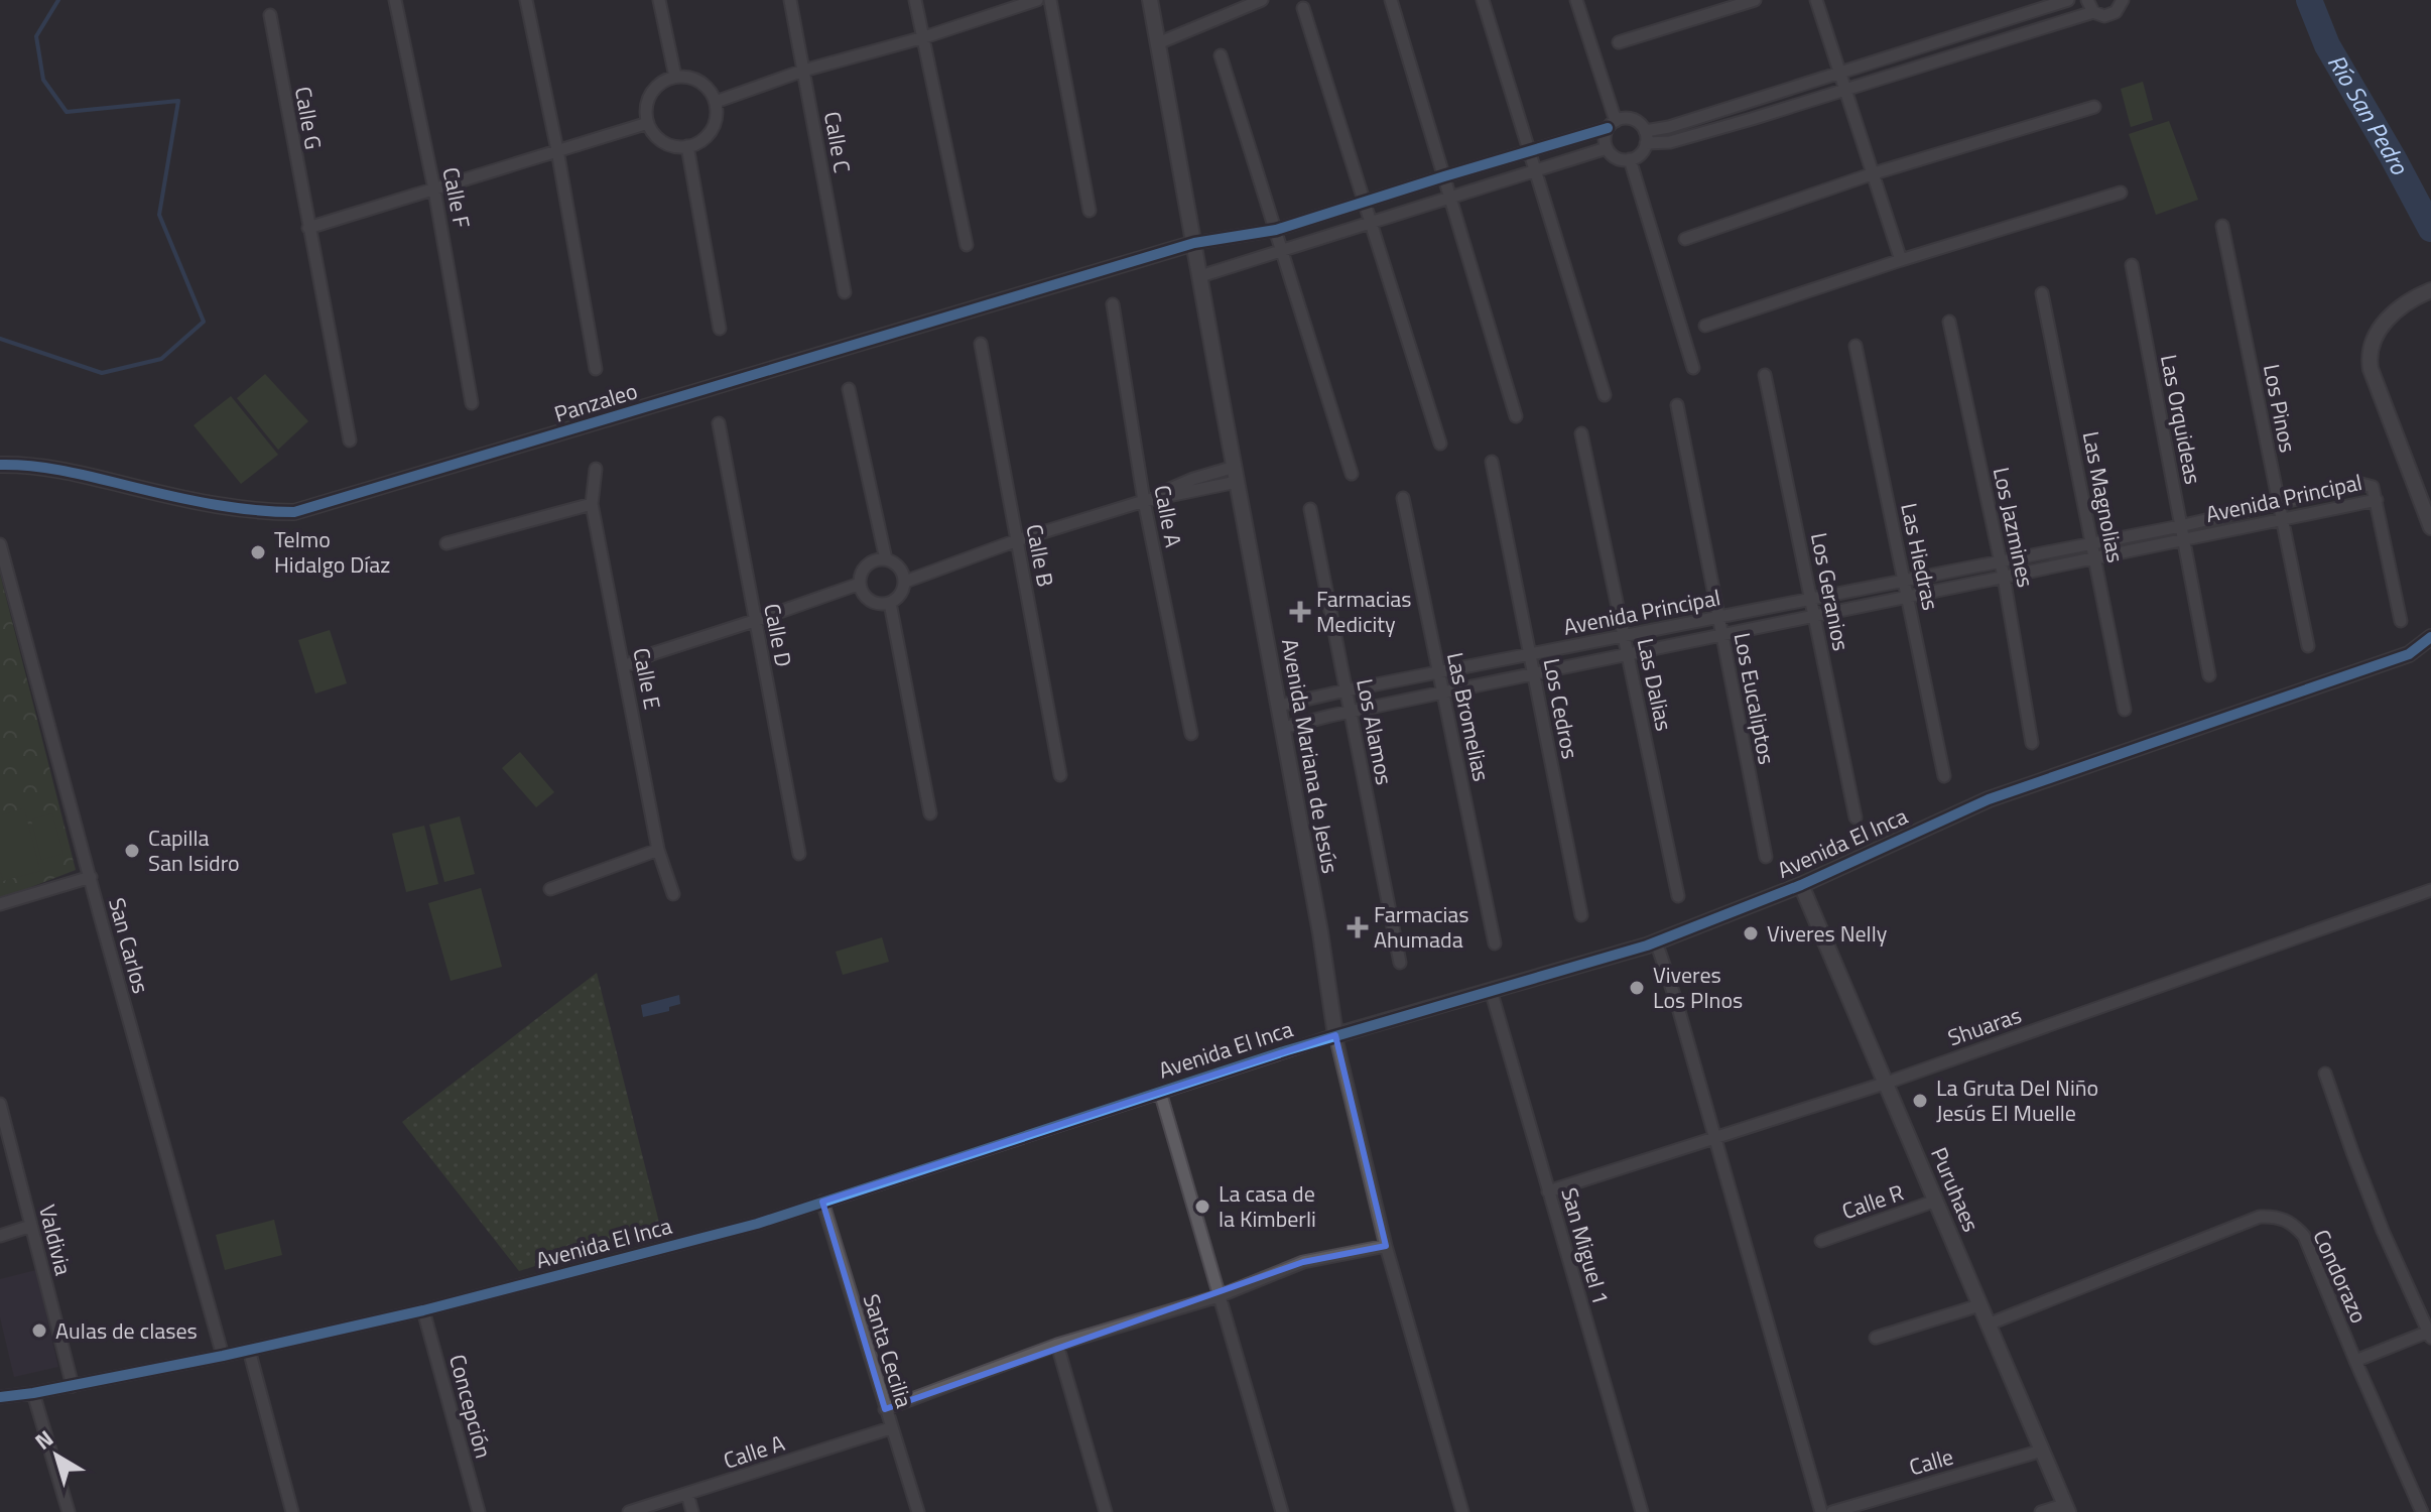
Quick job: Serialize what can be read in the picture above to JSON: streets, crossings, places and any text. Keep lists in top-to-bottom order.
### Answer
{
  "streets": {
    "street": [
      "Calle G",
      "Calle C",
      "Calle F",
      "Panzaleo",
      "Los Pinos",
      "Las Orquideas",
      "Las Magnolias",
      "Avenida Principal",
      "Calle A",
      "Los Jazmines",
      "Calle B",
      "Las Hiedras",
      "Los Geranios",
      "Calle D",
      "Calle E",
      "Las Dalias",
      "Los Eucaliptos",
      "Los Cedros",
      "Las Bromelias",
      "Los Alamos",
      "Avenida Mariana de Jesús",
      "Avenida El Inca",
      "San Carlos",
      "Shuaras",
      "Puruhaes",
      "Calle R",
      "Valdivia",
      "San Miguel 1",
      "Condorazo",
      "Santa Cecilia",
      "Concepción",
      "Calle"
    ]
  },
  "crossings": [
    ["Panzaleo", "Avenida Mariana de Jesús"],
    ["Los Pinos", "Avenida Principal"],
    ["Las Orquideas", "Avenida Principal"],
    ["Las Magnolias", "Avenida Principal"],
    ["Avenida Principal", "Los Jazmines"],
    ["Avenida Principal", "Las Hiedras"],
    ["Avenida Principal", "Los Geranios"],
    ["Avenida Principal", "Las Dalias"],
    ["Avenida Principal", "Los Eucaliptos"],
    ["Avenida Principal", "Los Cedros"],
    ["Avenida Principal", "Las Bromelias"],
    ["Avenida Principal", "Los Alamos"],
    ["Avenida Principal", "Avenida Mariana de Jesús"],
    ["Calle A", "Santa Cecilia"],
    ["Avenida Mariana de Jesús", "Avenida El Inca"],
    ["Avenida El Inca", "San Carlos"],
    ["Avenida El Inca", "Puruhaes"],
    ["Avenida El Inca", "Valdivia"],
    ["Avenida El Inca", "San Miguel 1"],
    ["Avenida El Inca", "Santa Cecilia"],
    ["Avenida El Inca", "Concepción"],
    ["Shuaras", "Puruhaes"],
    ["Shuaras", "San Miguel 1"],
    ["Puruhaes", "Calle R"],
    ["Puruhaes", "Condorazo"],
    ["Puruhaes", "Calle"]
  ],
  "water": ["Río San Pedro"],
  "places": {
    "other": [
      "Telmo Hidalgo Díaz",
      "Capilla San Isidro",
      "Viveres Nelly",
      "Viveres Los PInos",
      "La Gruta Del Niño Jesús El Muelle",
      "La casa de la Kimberli",
      "Aulas de clases"
    ],
    "health": ["Farmacias Medicity", "Farmacias Ahumada"]
  },
  "north": "top left"
}
